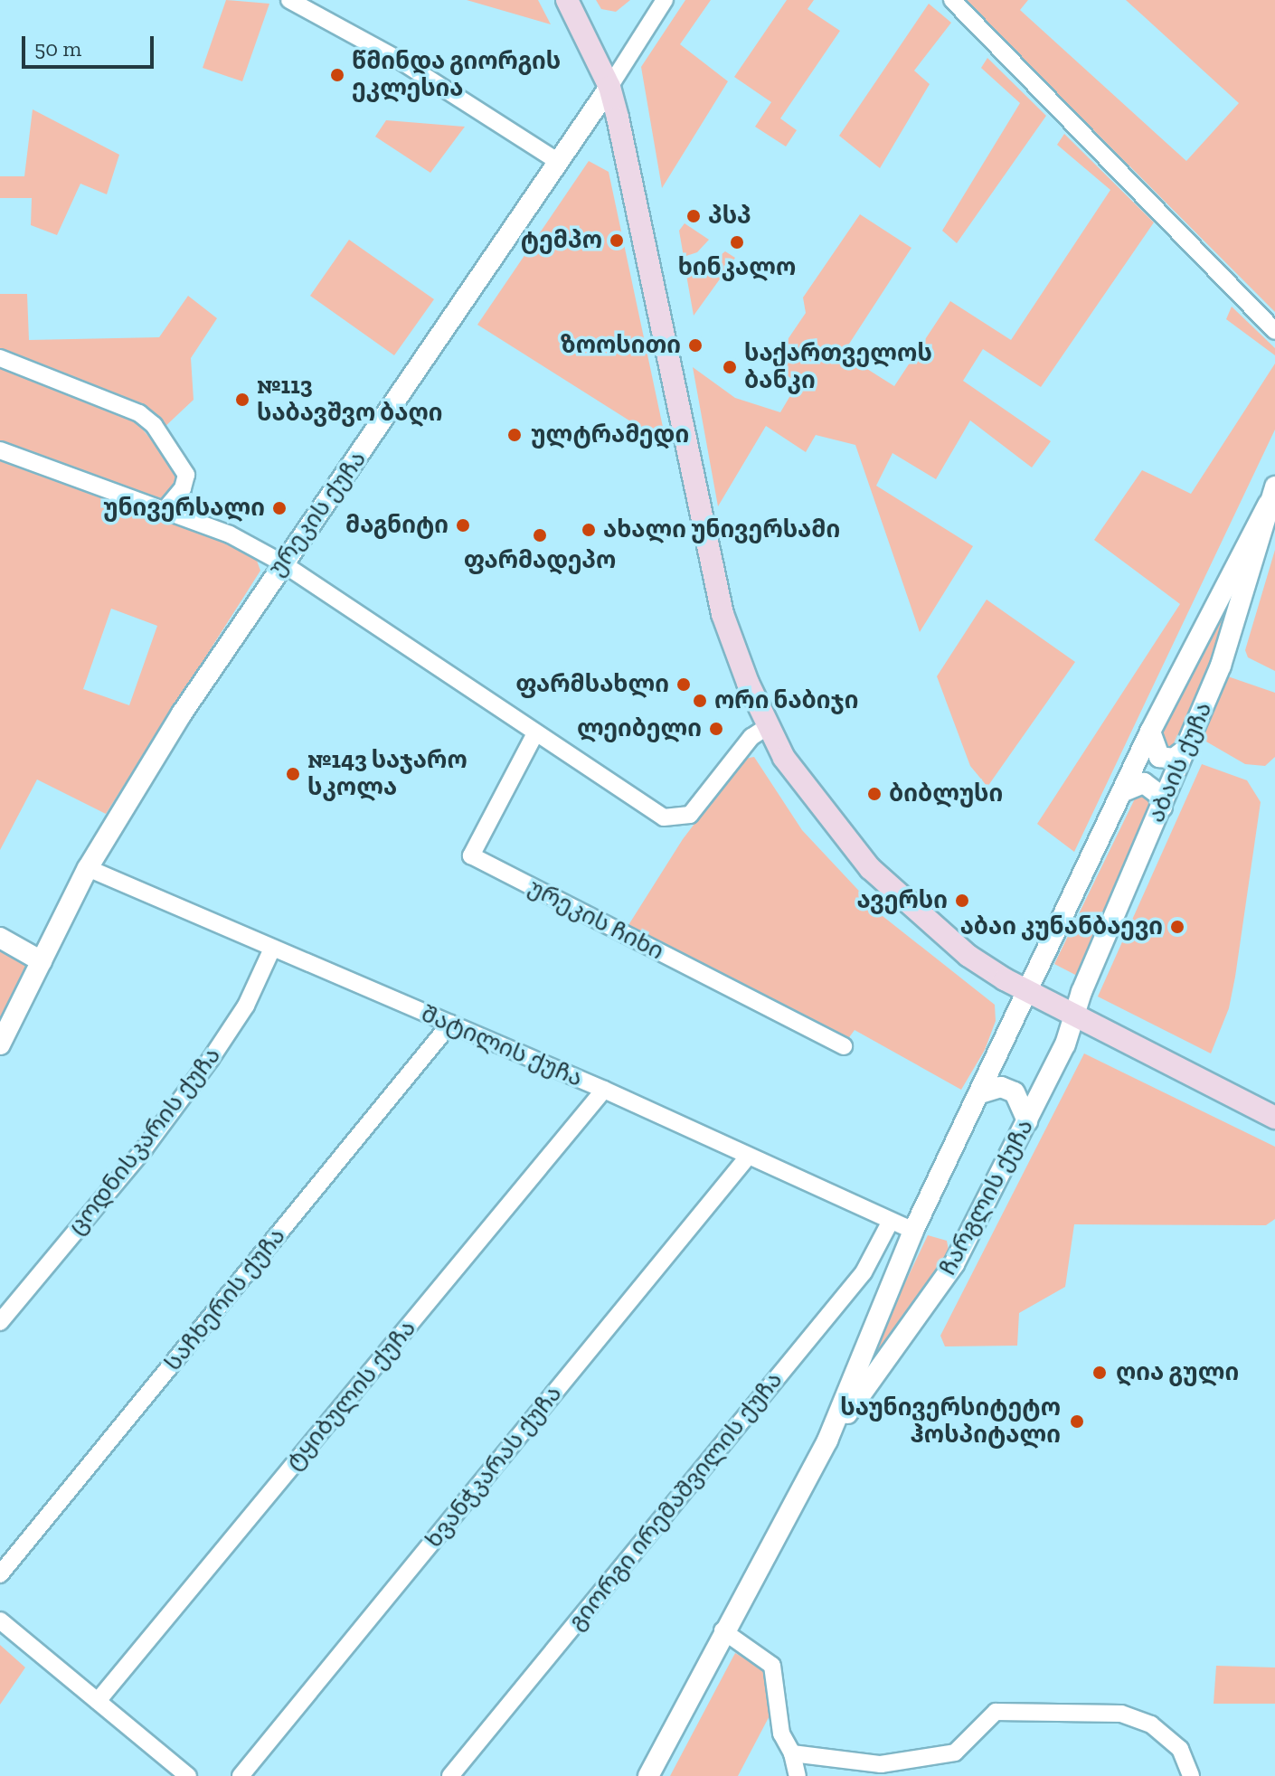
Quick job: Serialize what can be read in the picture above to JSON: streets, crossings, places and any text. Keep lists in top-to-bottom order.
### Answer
{
  "streets": {
    "street": [
      "ურეკის ქუჩა",
      "აბაის ქუჩა",
      "ურეკის ჩიხი",
      "შატილის ქუჩა",
      "ცოდნისკარის ქუჩა",
      "ჩარგლის ქუჩა",
      "საჩხერის ქუჩა",
      "ტყიბულის ქუჩა",
      "ხვანჭკარას ქუჩა",
      "გიორგი ირემაშვილის ქუჩა"
    ]
  },
  "crossings": [
    ["ურეკის ქუჩა", "შატილის ქუჩა"],
    ["აბაის ქუჩა", "ჩარგლის ქუჩა"],
    ["შატილის ქუჩა", "ცოდნისკარის ქუჩა"],
    ["შატილის ქუჩა", "ჩარგლის ქუჩა"],
    ["შატილის ქუჩა", "საჩხერის ქუჩა"],
    ["შატილის ქუჩა", "ტყიბულის ქუჩა"],
    ["შატილის ქუჩა", "ხვანჭკარას ქუჩა"],
    ["შატილის ქუჩა", "გიორგი ირემაშვილის ქუჩა"]
  ],
  "places": [
    "წმინდა გიორგის ეკლესია",
    "პსპ",
    "ტემპო",
    "ხინკალო",
    "ზოოსითი",
    "საქართველოს ბანკი",
    "№113 საბავშვო ბაღი",
    "ულტრამედი",
    "უნივერსალი",
    "მაგნიტი",
    "ახალი უნივერსამი",
    "ფარმადეპო",
    "ფარმსახლი",
    "ორი ნაბიჯი",
    "ლეიბელი",
    "№143 საჯარო სკოლა",
    "ბიბლუსი",
    "ავერსი",
    "აბაი კუნანბაევი",
    "ღია გული",
    "საუნივერსიტეტო ჰოსპიტალი"
  ],
  "scale_bar": "50 m"
}
